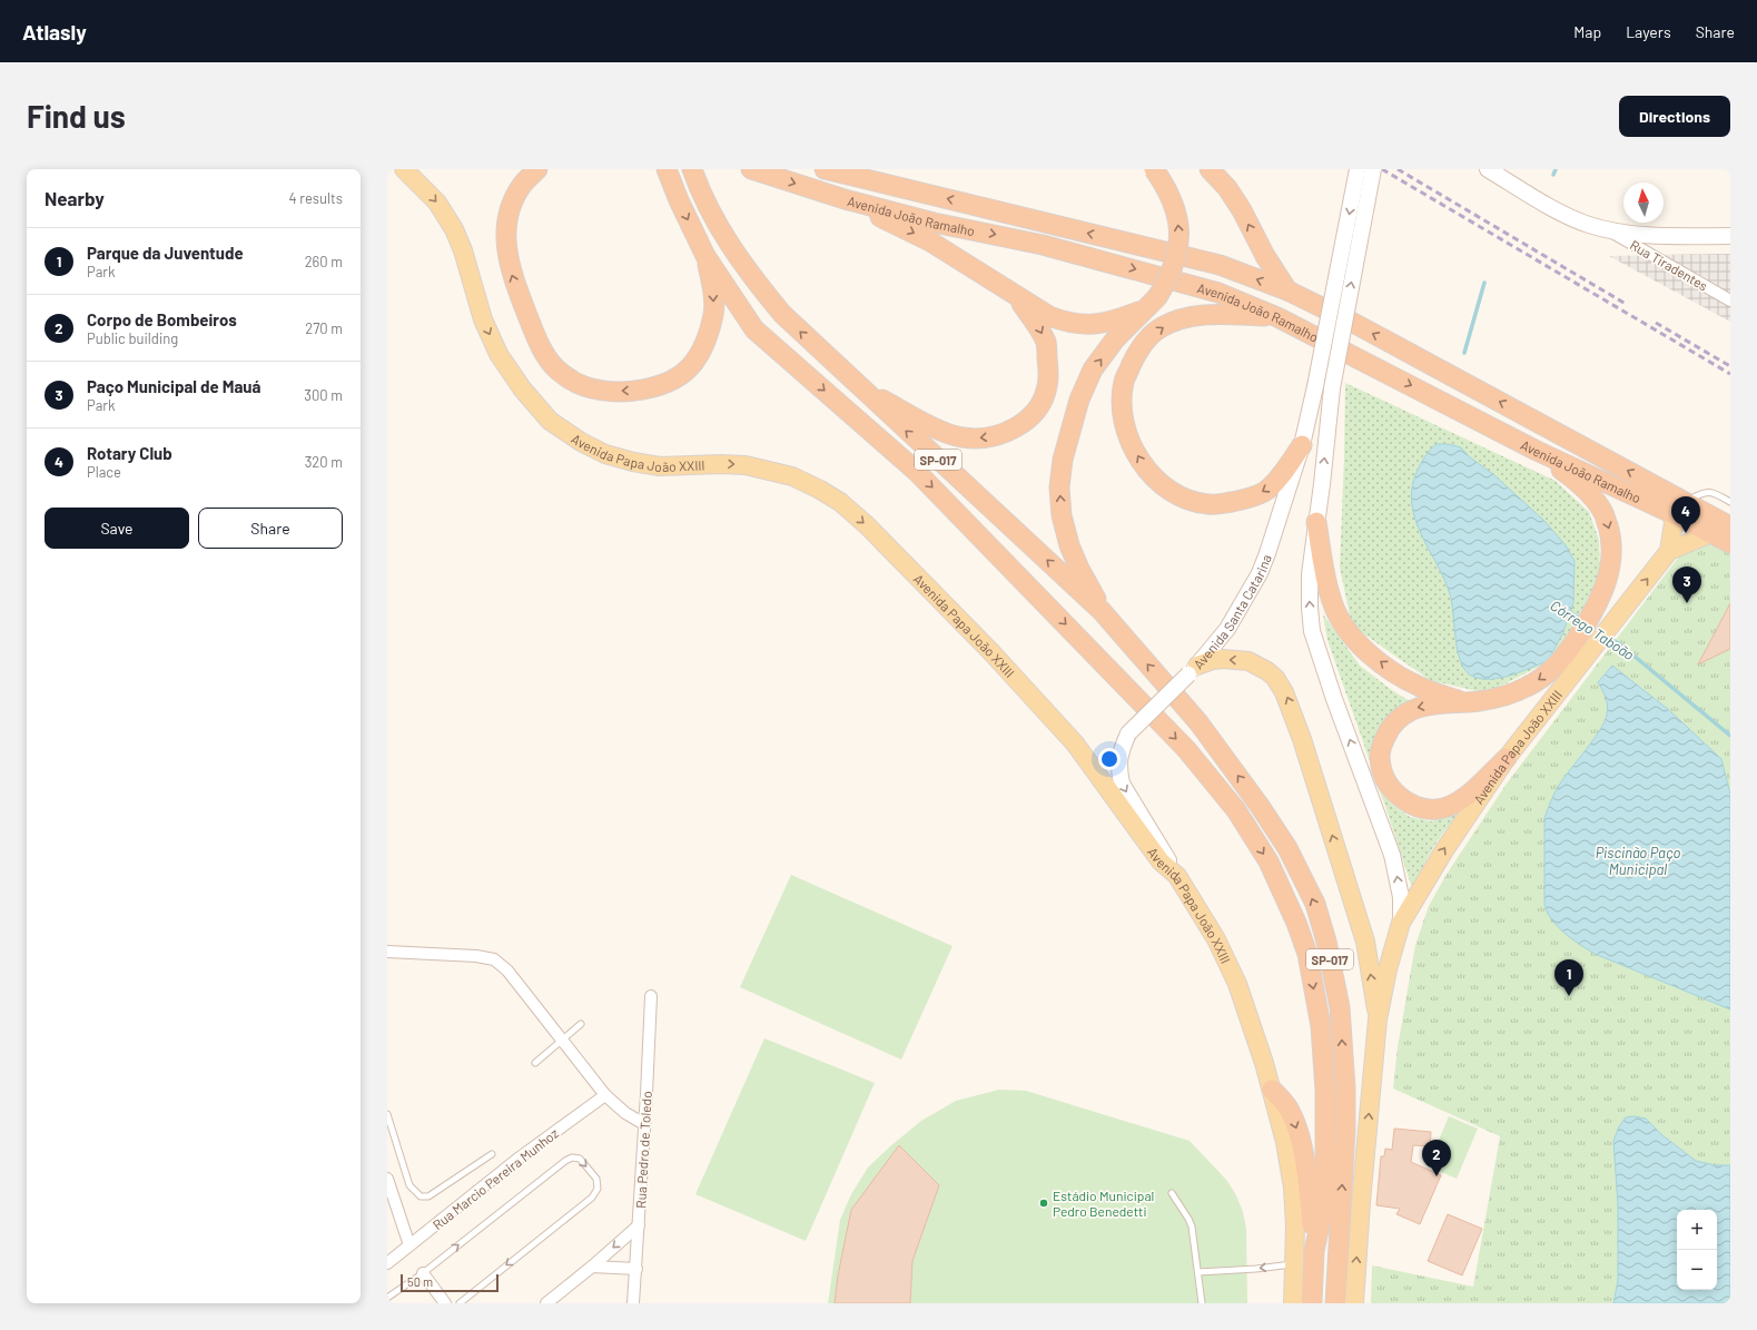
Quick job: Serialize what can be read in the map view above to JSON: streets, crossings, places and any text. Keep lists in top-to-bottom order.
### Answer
{
  "streets": {
    "highway": ["Avenida João Ramalho", "SP-017"],
    "main road": ["Avenida Papa João XXIII", "Avenida Santa Catarina"],
    "street": ["Rua Tiradentes", "Rua Pedro de Toledo", "Rua Marcio Pereira Munhoz"]
  },
  "crossings": [
    ["Avenida João Ramalho", "Avenida Papa João XXIII"],
    ["Avenida Papa João XXIII", "Avenida Santa Catarina"]
  ],
  "water": ["Córrego Taboão", "Piscinão Paço Municipal"],
  "places": ["Estádio Municipal Pedro Benedetti"],
  "scale_bar": "50 m",
  "north": "top",
  "page": {
    "header": "Atlasly",
    "nav": ["Map", "Layers", "Share"],
    "buttons": [
      "Directions",
      ["Save", "Share"]
    ],
    "title": "Find us",
    "heading": ["Nearby", "4 results"],
    "list": [
      {
        "mark": "1",
        "name": "Parque da Juventude",
        "note": "Park",
        "value": "260 m"
      },
      {
        "mark": "2",
        "name": "Corpo de Bombeiros",
        "note": "Public building",
        "value": "270 m"
      },
      {
        "mark": "3",
        "name": "Paço Municipal de Mauá",
        "note": "Park",
        "value": "300 m"
      },
      {
        "mark": "4",
        "name": "Rotary Club",
        "note": "Place",
        "value": "320 m"
      }
    ],
    "pins": [
      "4",
      "3",
      "1",
      "2"
    ],
    "map_buttons": ["+", "−"],
    "scale": "50 m"
  }
}
